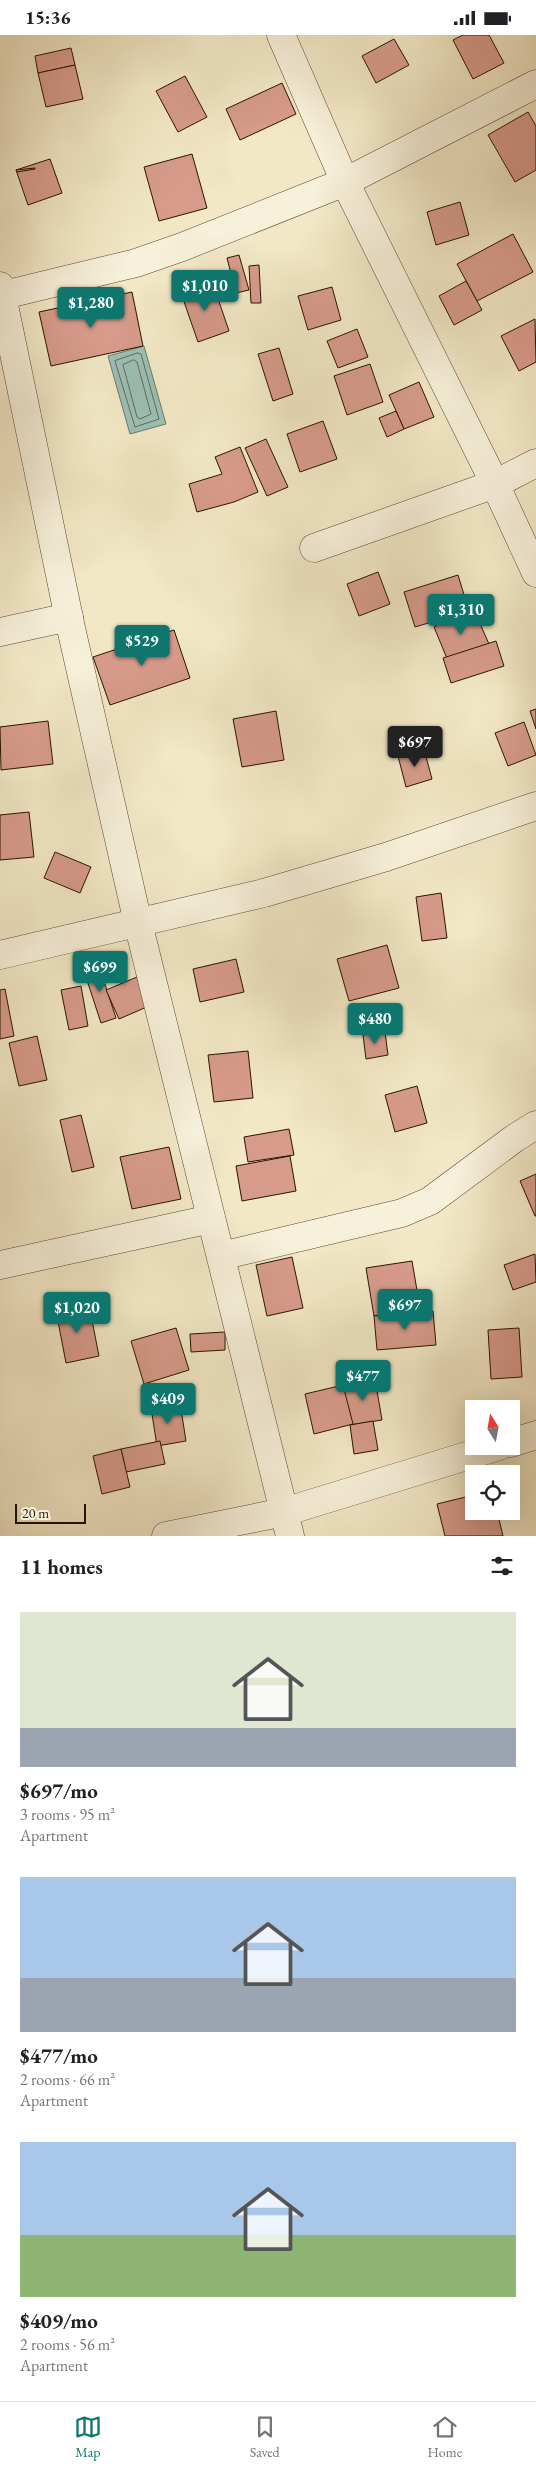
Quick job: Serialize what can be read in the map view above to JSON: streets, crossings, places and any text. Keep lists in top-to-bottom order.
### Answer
{
  "scale_bar": "20 m",
  "north": "top",
  "page": {
    "status": "15:36",
    "price": [
      "$1,010",
      "$1,280",
      "$1,310",
      "$529",
      "$697",
      "$699",
      "$480",
      "$697",
      "$1,020",
      "$477",
      "$409"
    ],
    "scale": "20 m",
    "heading": "11 homes",
    "list": [
      {
        "name": "$697/mo",
        "note": "3 rooms · 95 m² · Apartment"
      },
      {
        "name": "$477/mo",
        "note": "2 rooms · 66 m² · Apartment"
      },
      {
        "name": "$409/mo",
        "note": "2 rooms · 56 m² · Apartment"
      }
    ],
    "tabs": ["Map", "Saved", "Home"]
  }
}
